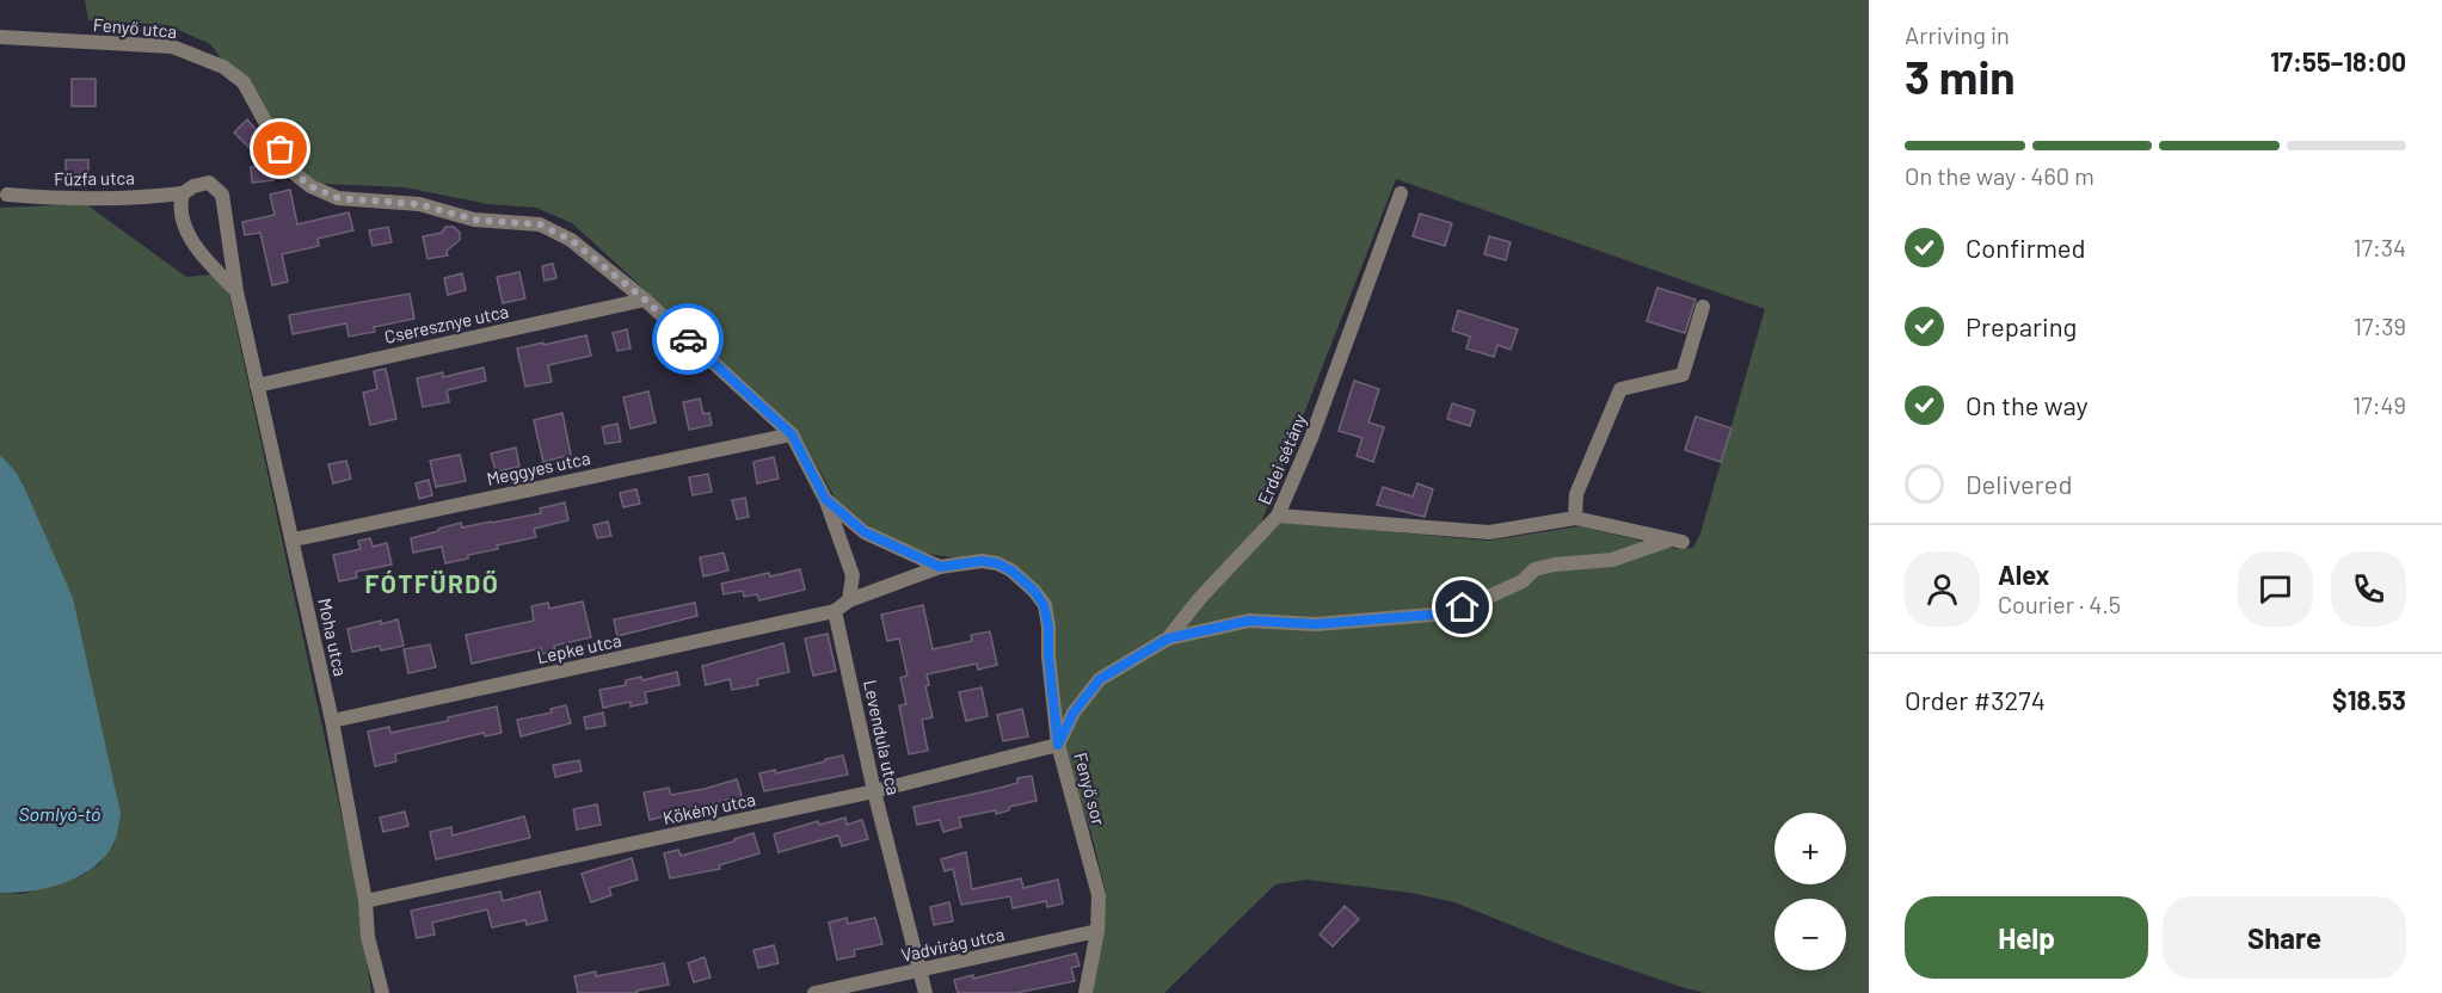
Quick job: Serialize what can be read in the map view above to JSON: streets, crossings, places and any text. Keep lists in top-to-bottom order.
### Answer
{
  "streets": {
    "street": [
      "Fenyő utca",
      "Fűzfa utca",
      "Cseresznye utca",
      "Erdei sétány",
      "Meggyes utca",
      "Moha utca",
      "Lepke utca",
      "Levendula utca",
      "Fenyő sor",
      "Kökény utca",
      "Vadvirág utca"
    ]
  },
  "crossings": [
    ["Fenyő utca", "Cseresznye utca"],
    ["Fűzfa utca", "Moha utca"],
    ["Cseresznye utca", "Moha utca"],
    ["Erdei sétány", "Fenyő sor"],
    ["Erdei sétány", "Kökény utca"],
    ["Meggyes utca", "Moha utca"],
    ["Moha utca", "Lepke utca"],
    ["Moha utca", "Kökény utca"],
    ["Lepke utca", "Levendula utca"],
    ["Levendula utca", "Kökény utca"],
    ["Levendula utca", "Vadvirág utca"],
    ["Fenyő sor", "Kökény utca"],
    ["Fenyő sor", "Vadvirág utca"]
  ],
  "districts": ["FÓTFÜRDŐ"],
  "water": ["Somlyó-tó"],
  "page": {
    "heading": ["3 min", "Arriving in", "17:55–18:00"],
    "panel": [
      "Alex",
      "Courier · 4.5",
      "Order #3274",
      "$18.53"
    ],
    "bar": "On the way · 460 m",
    "list": [
      ["Confirmed", "17:34"],
      ["Preparing", "17:39"],
      ["On the way", "17:49"],
      "Delivered"
    ],
    "map_buttons": ["+", "−"],
    "buttons": ["Help", "Share"]
  }
}
